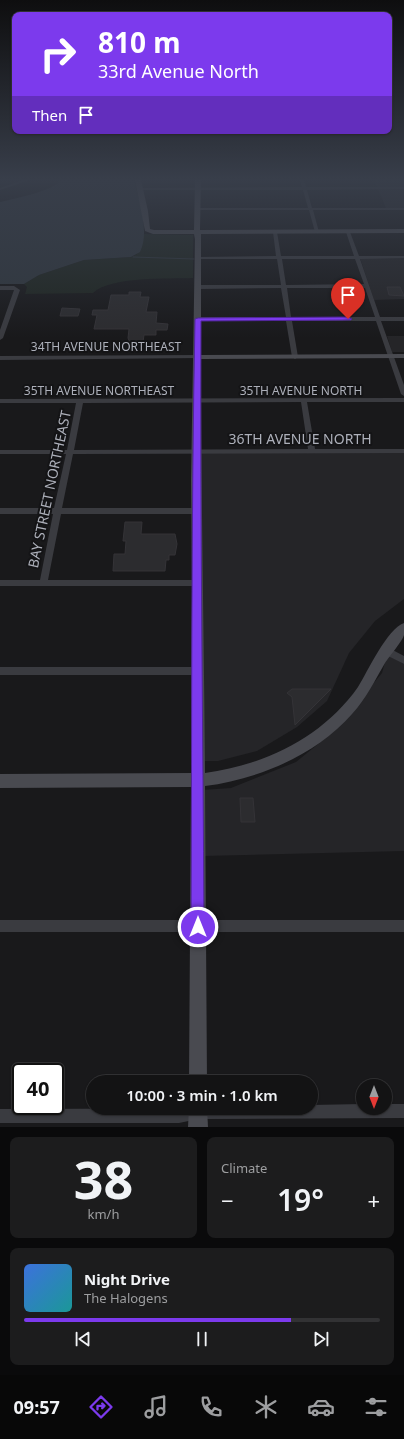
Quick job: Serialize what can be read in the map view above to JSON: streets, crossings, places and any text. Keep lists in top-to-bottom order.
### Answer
{
  "streets": {
    "street": [
      "34TH AVENUE NORTHEAST",
      "35TH AVENUE NORTHEAST",
      "35TH AVENUE NORTH",
      "36TH AVENUE NORTH",
      "BAY STREET NORTHEAST"
    ]
  },
  "crossings": [
    ["35TH AVENUE NORTHEAST", "35TH AVENUE NORTH"],
    ["35TH AVENUE NORTHEAST", "BAY STREET NORTHEAST"],
    ["36TH AVENUE NORTH", "BAY STREET NORTHEAST"]
  ],
  "north": "bottom",
  "page": {
    "turn": ["810 m", "33rd Avenue North"],
    "then": "Then",
    "limit": "40",
    "trip": "10:00 · 3 min · 1.0 km",
    "tile": [
      ["38", "km/h"],
      "Climate"
    ],
    "heat": ["−", "19°", "+"],
    "song": ["Night Drive", "The Halogens"],
    "tabs": "09:57"
  }
}
